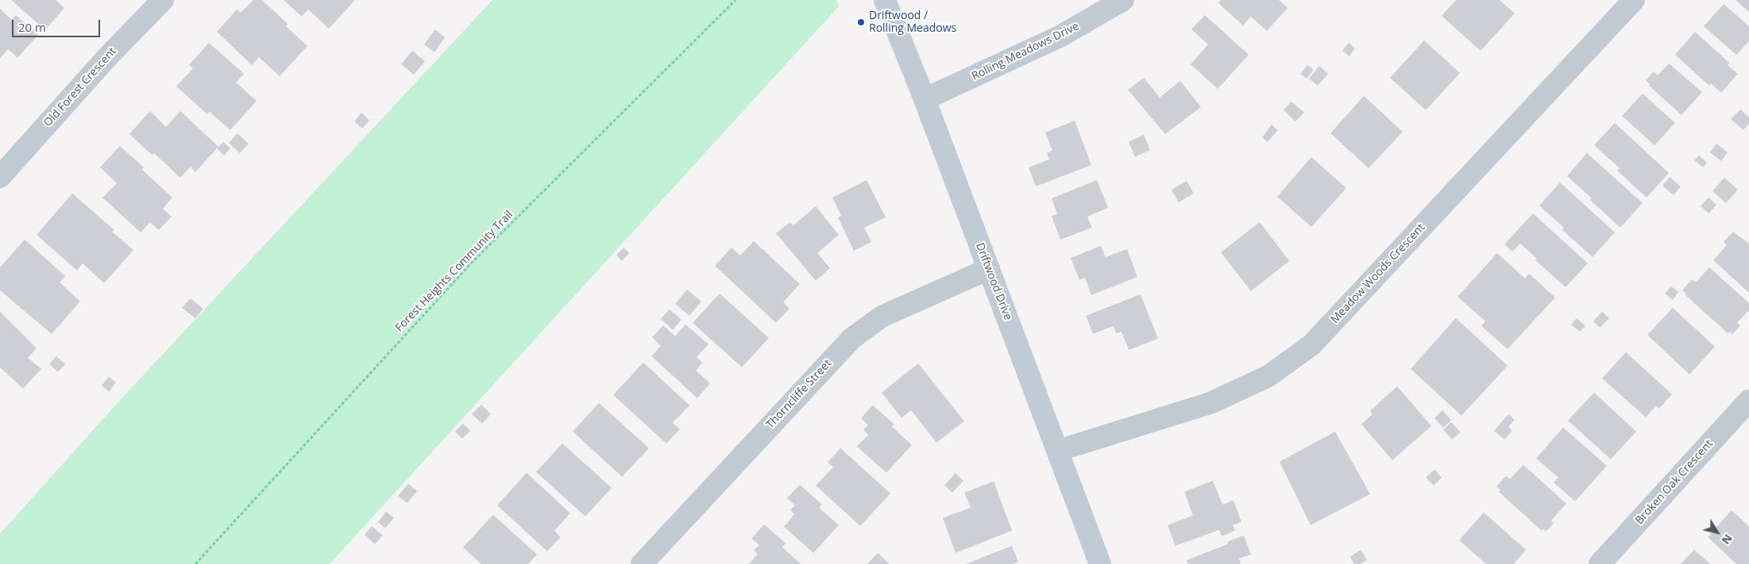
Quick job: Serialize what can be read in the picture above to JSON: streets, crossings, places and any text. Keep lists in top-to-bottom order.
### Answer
{
  "streets": {
    "street": [
      "Rolling Meadows Drive",
      "Old Forest Crescent",
      "Meadow Woods Crescent",
      "Driftwood Drive",
      "Thorncliffe Street",
      "Broken Oak Crescent"
    ],
    "path": ["Forest Heights Community Trail"]
  },
  "crossings": [
    ["Rolling Meadows Drive", "Driftwood Drive"],
    ["Meadow Woods Crescent", "Driftwood Drive"],
    ["Driftwood Drive", "Thorncliffe Street"]
  ],
  "places": ["Driftwood / Rolling Meadows"],
  "scale_bar": "20 m",
  "north": "bottom right"
}
